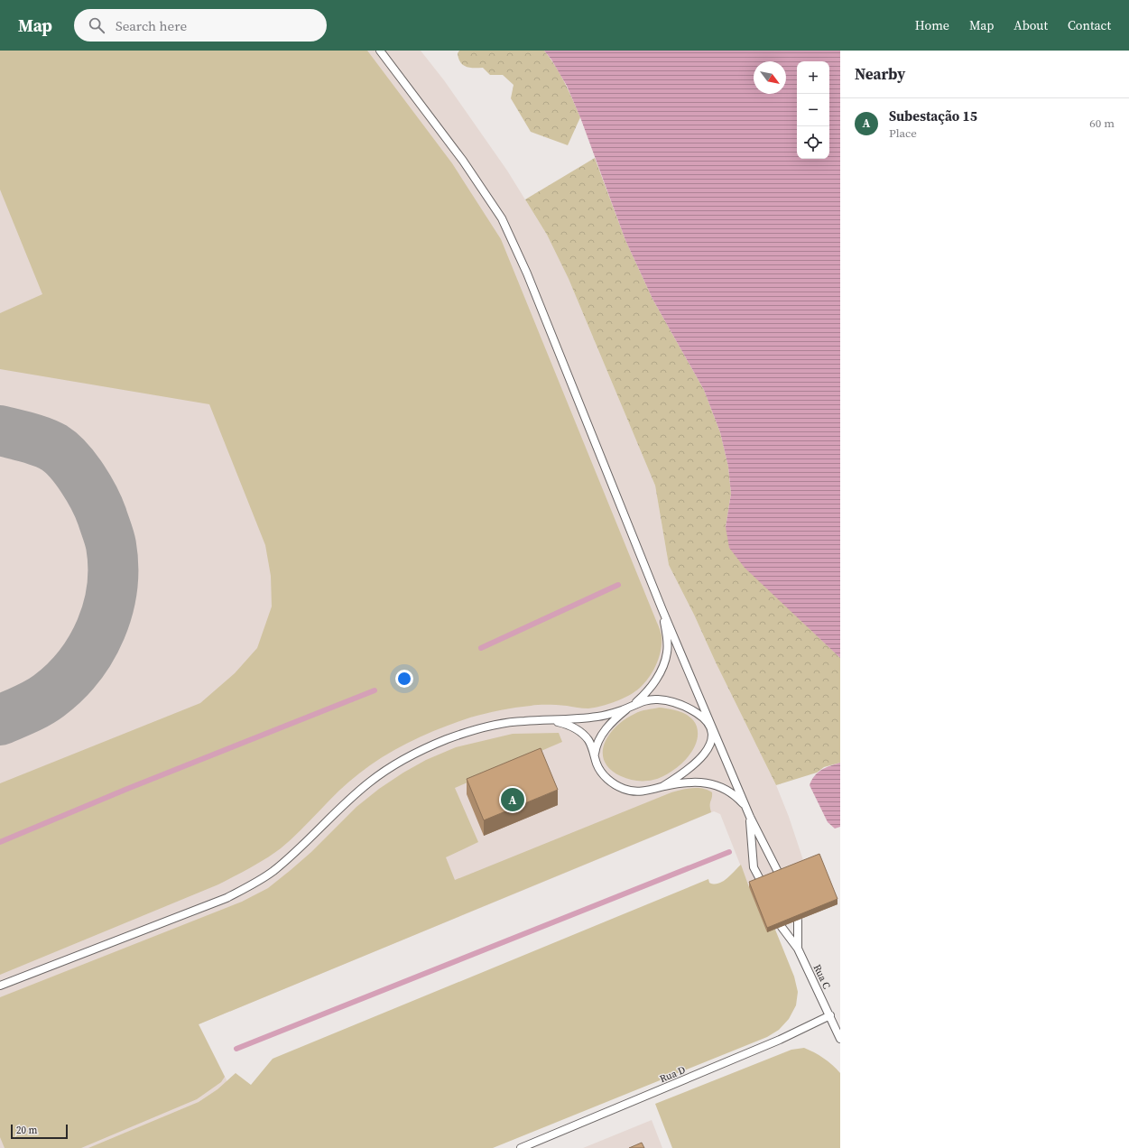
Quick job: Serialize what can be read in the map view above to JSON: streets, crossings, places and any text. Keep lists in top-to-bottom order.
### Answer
{
  "streets": {
    "lane": ["Rua C", "Rua D"]
  },
  "crossings": [
    ["Rua C", "Rua D"]
  ],
  "scale_bar": "20 m",
  "north": "bottom right",
  "page": {
    "header": "Map",
    "search": "Search here",
    "nav": [
      "Home",
      "Map",
      "About",
      "Contact"
    ],
    "heading": "Nearby",
    "map_buttons": ["+", "−"],
    "list": [
      {
        "mark": "A",
        "name": "Subestação 15",
        "note": "Place",
        "value": "60 m"
      }
    ],
    "pins": "A",
    "scale": "20 m"
  }
}
